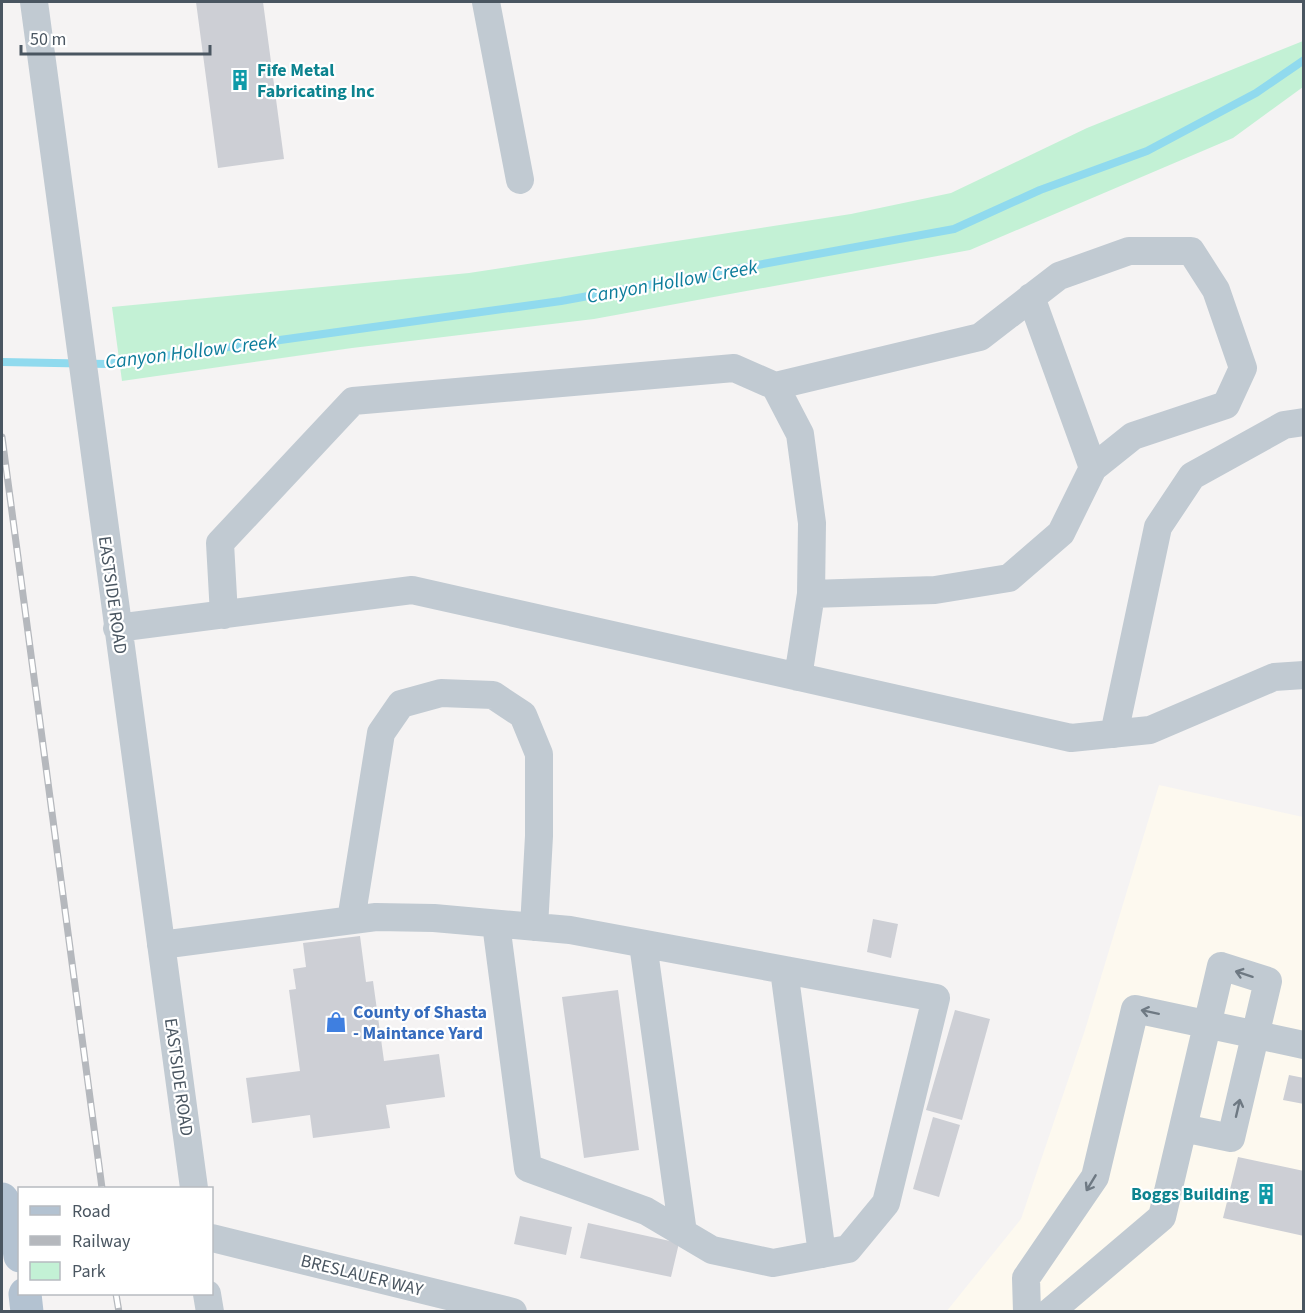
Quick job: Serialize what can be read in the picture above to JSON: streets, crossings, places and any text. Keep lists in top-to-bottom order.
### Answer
{
  "streets": {
    "street": ["EASTSIDE ROAD", "BRESLAUER WAY"]
  },
  "water": ["Canyon Hollow Creek"],
  "places": {
    "building": ["Fife Metal Fabricating Inc", "Boggs Building"],
    "shop": ["County of Shasta - Maintance Yard"]
  },
  "legend": ["Road", "Railway", "Park"],
  "scale_bar": "50 m"
}
